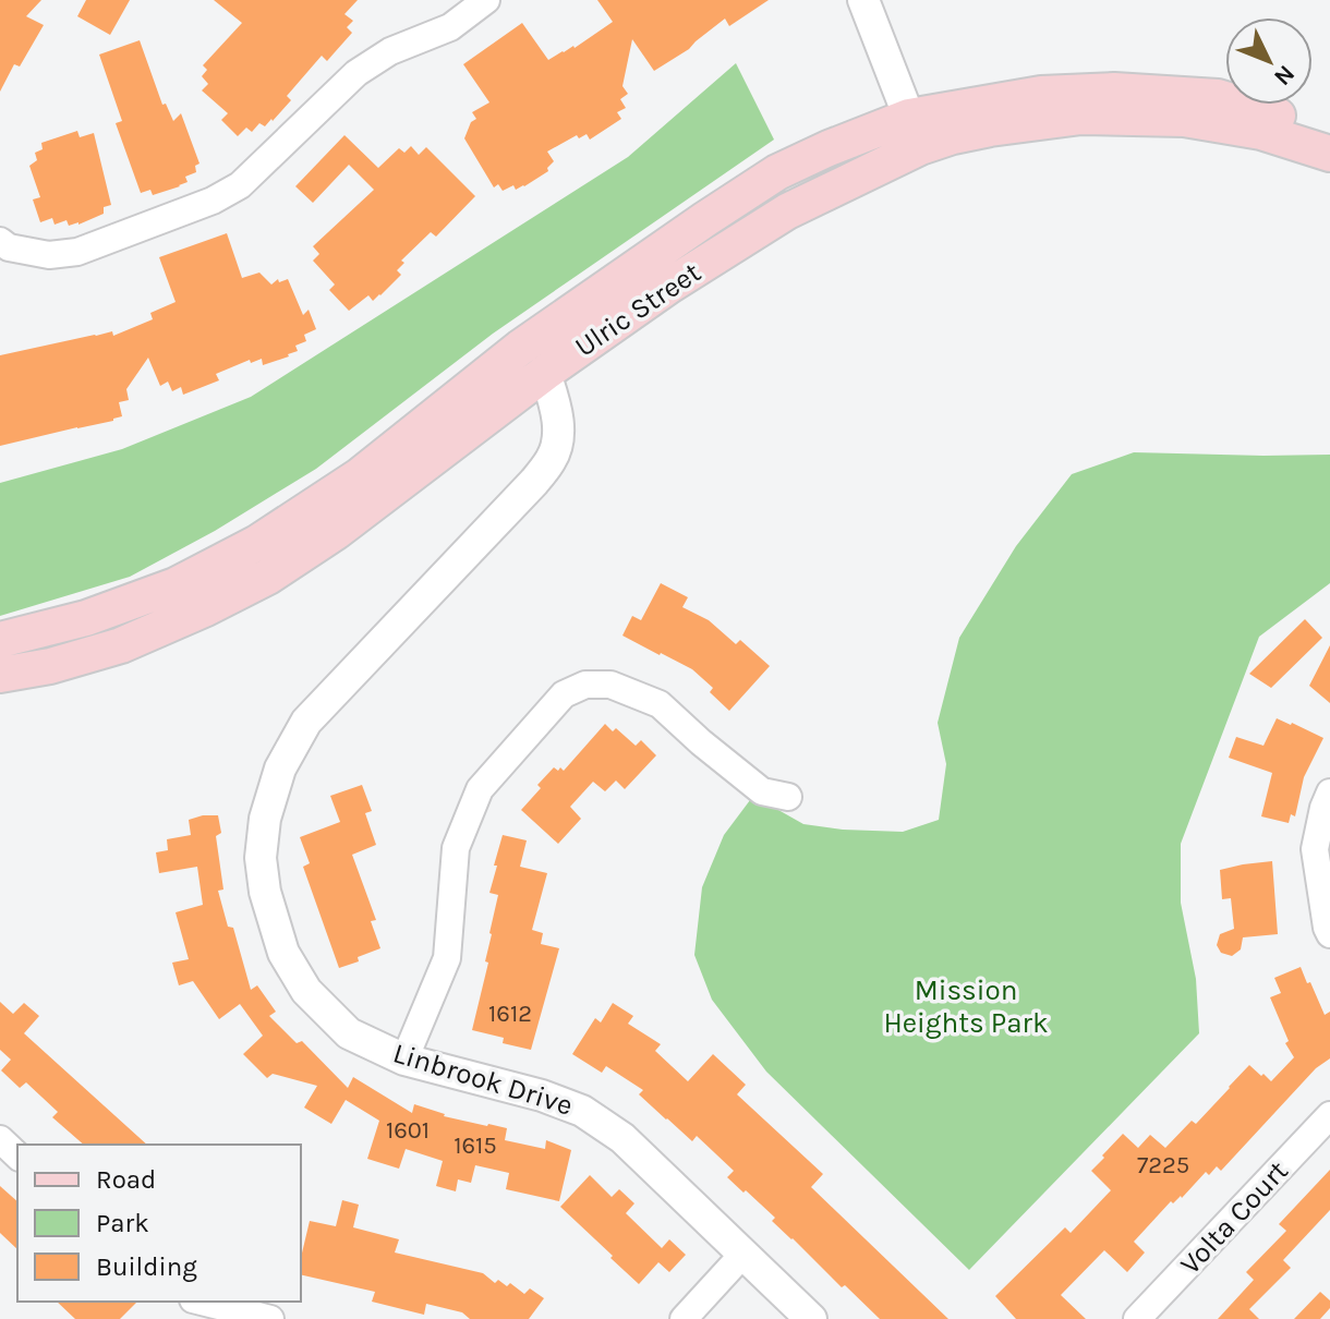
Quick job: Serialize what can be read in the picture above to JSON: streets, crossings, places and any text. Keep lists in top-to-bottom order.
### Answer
{
  "streets": {
    "main road": ["Ulric Street"],
    "street": ["Linbrook Drive", "Volta Court"]
  },
  "crossings": [
    ["Ulric Street", "Linbrook Drive"]
  ],
  "parks": ["Mission Heights Park"],
  "house_numbers": [
    "1612",
    "1601",
    "1615",
    "7225"
  ],
  "legend": ["Road", "Park", "Building"],
  "north": "bottom right"
}
